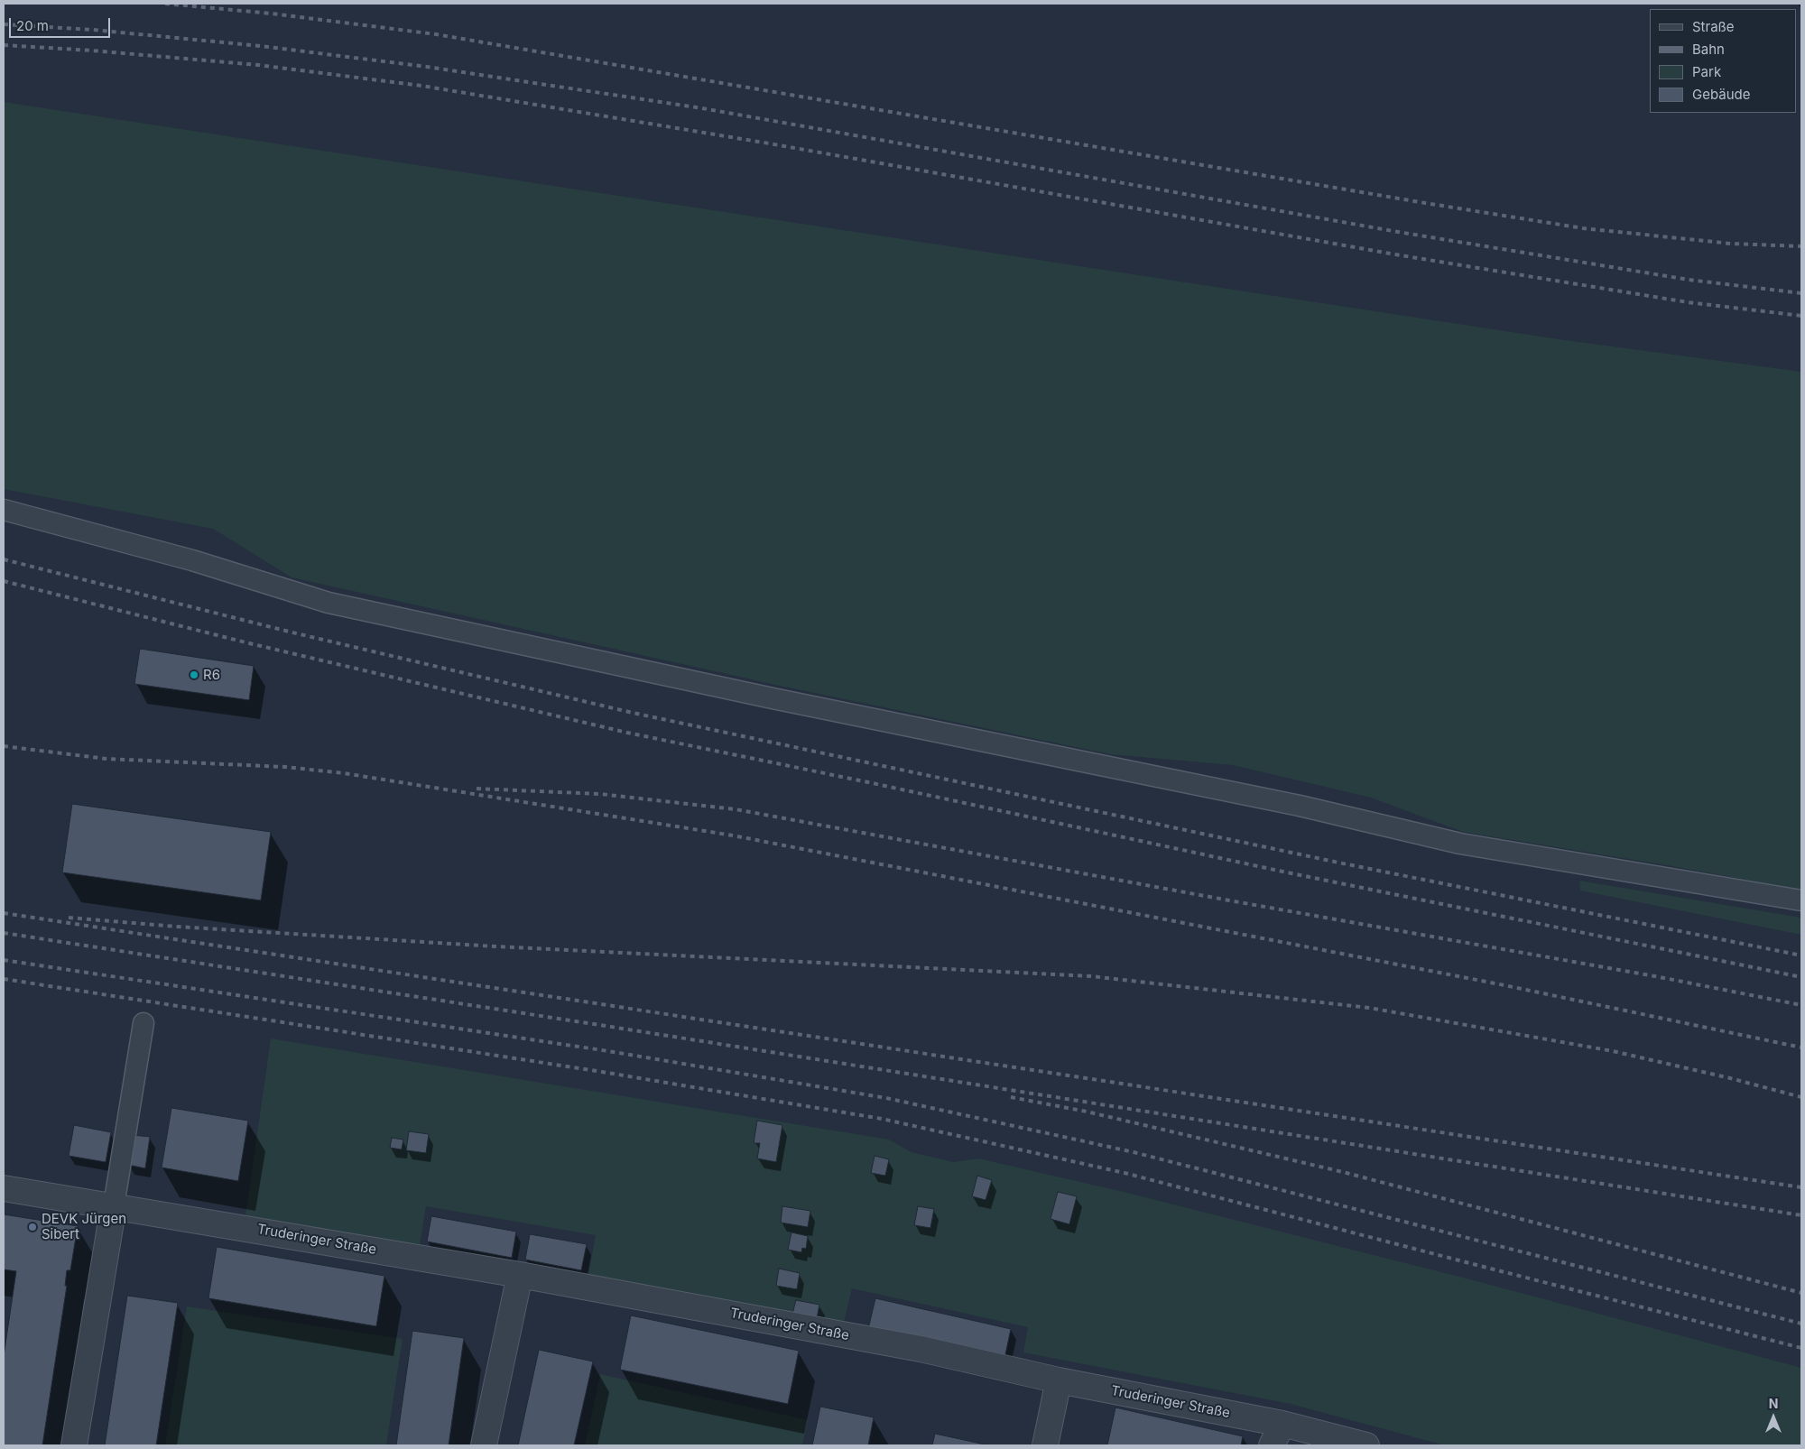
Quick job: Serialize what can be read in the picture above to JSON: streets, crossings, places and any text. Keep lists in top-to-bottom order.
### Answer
{
  "streets": {
    "street": ["Truderinger Straße"]
  },
  "places": ["R6", "DEVK Jürgen Sibert"],
  "legend": [
    "Straße",
    "Bahn",
    "Park",
    "Gebäude"
  ],
  "scale_bar": "20 m",
  "north": "top"
}
